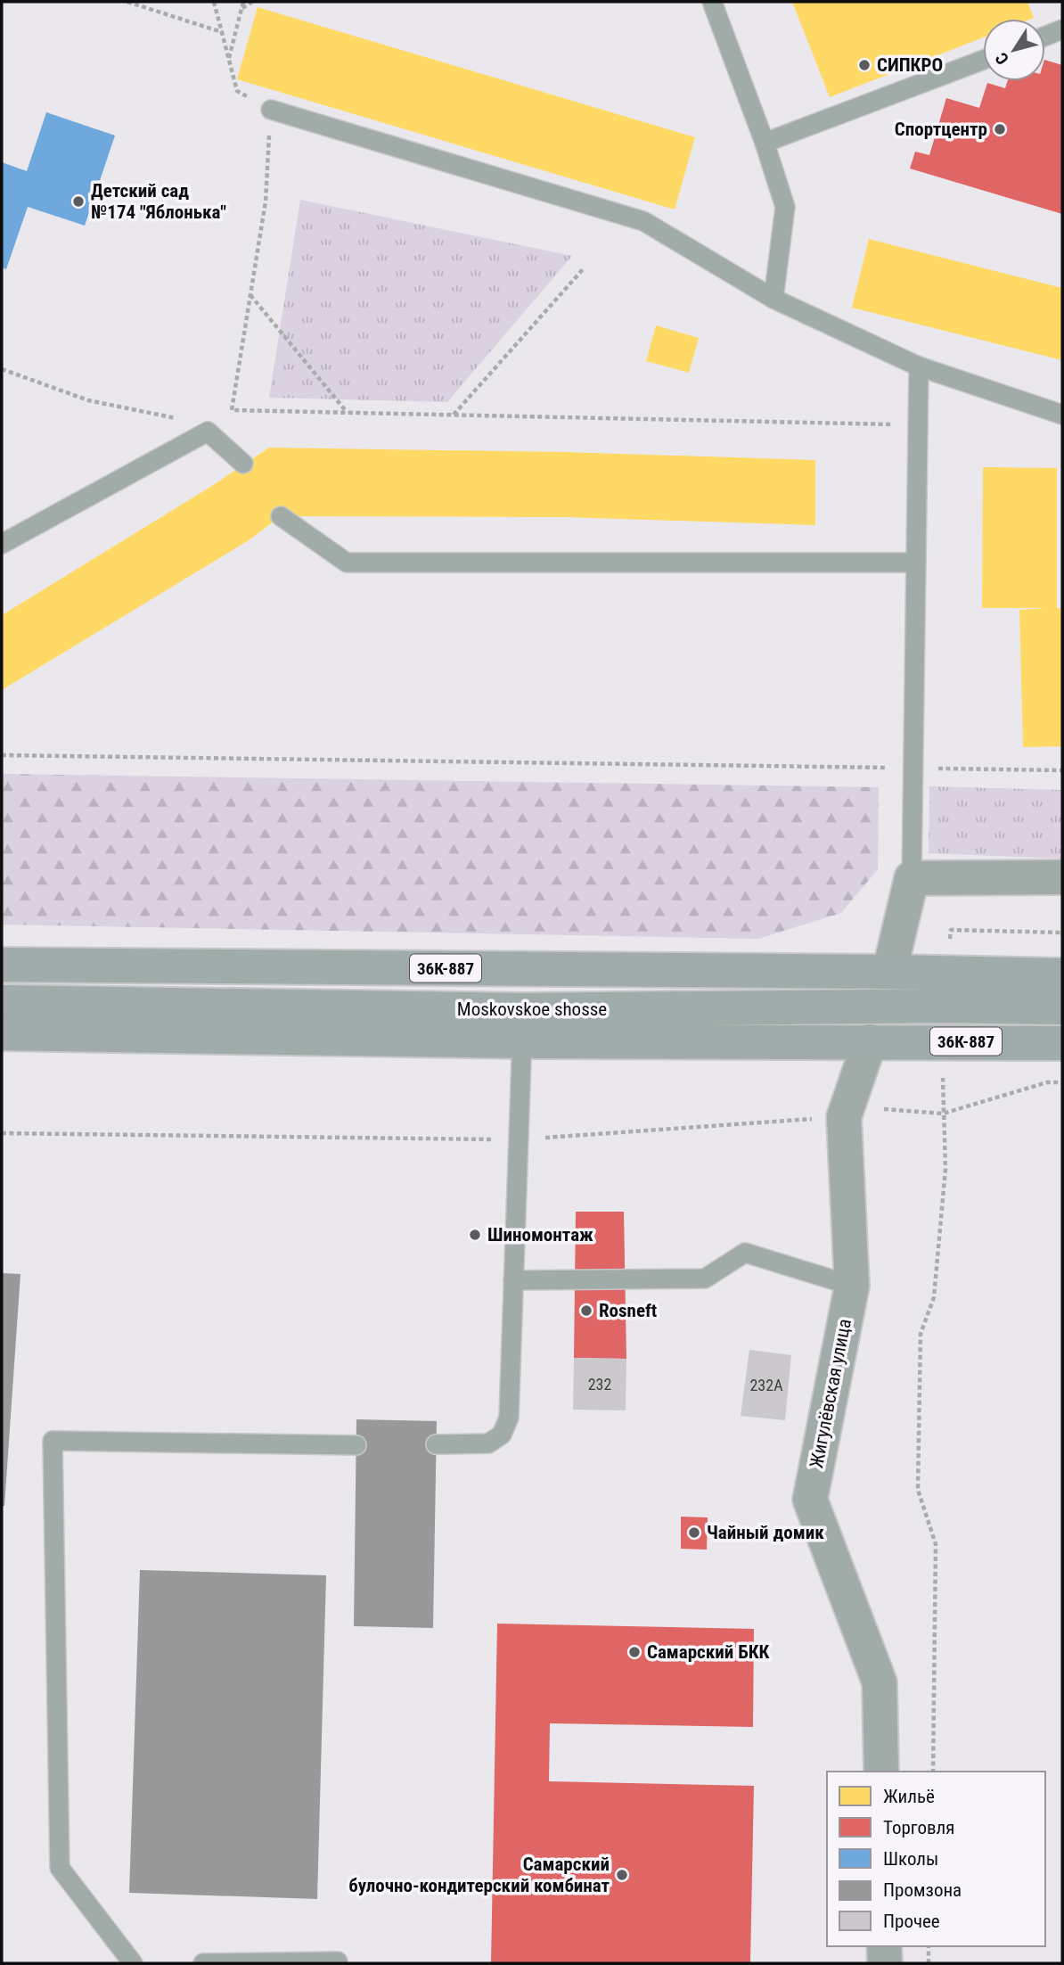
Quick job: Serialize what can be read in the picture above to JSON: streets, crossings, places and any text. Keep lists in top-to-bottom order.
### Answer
{
  "streets": {
    "main road": ["36К-887", "Moskovskoe shosse", "Жигулёвская улица"]
  },
  "crossings": [
    ["36К-887", "Жигулёвская улица"],
    ["Moskovskoe shosse", "Жигулёвская улица"]
  ],
  "places": [
    "СИПКРО",
    "Спортцентр",
    "Детский сад №174 \"Яблонька\"",
    "Шиномонтаж",
    "Rosneft",
    "Чайный домик",
    "Самарский БКК",
    "Самарский булочно-кондитерский комбинат"
  ],
  "house_numbers": ["232", "232А"],
  "legend": [
    "Жильё",
    "Торговля",
    "Школы",
    "Промзона",
    "Прочее"
  ],
  "north": "bottom left"
}
